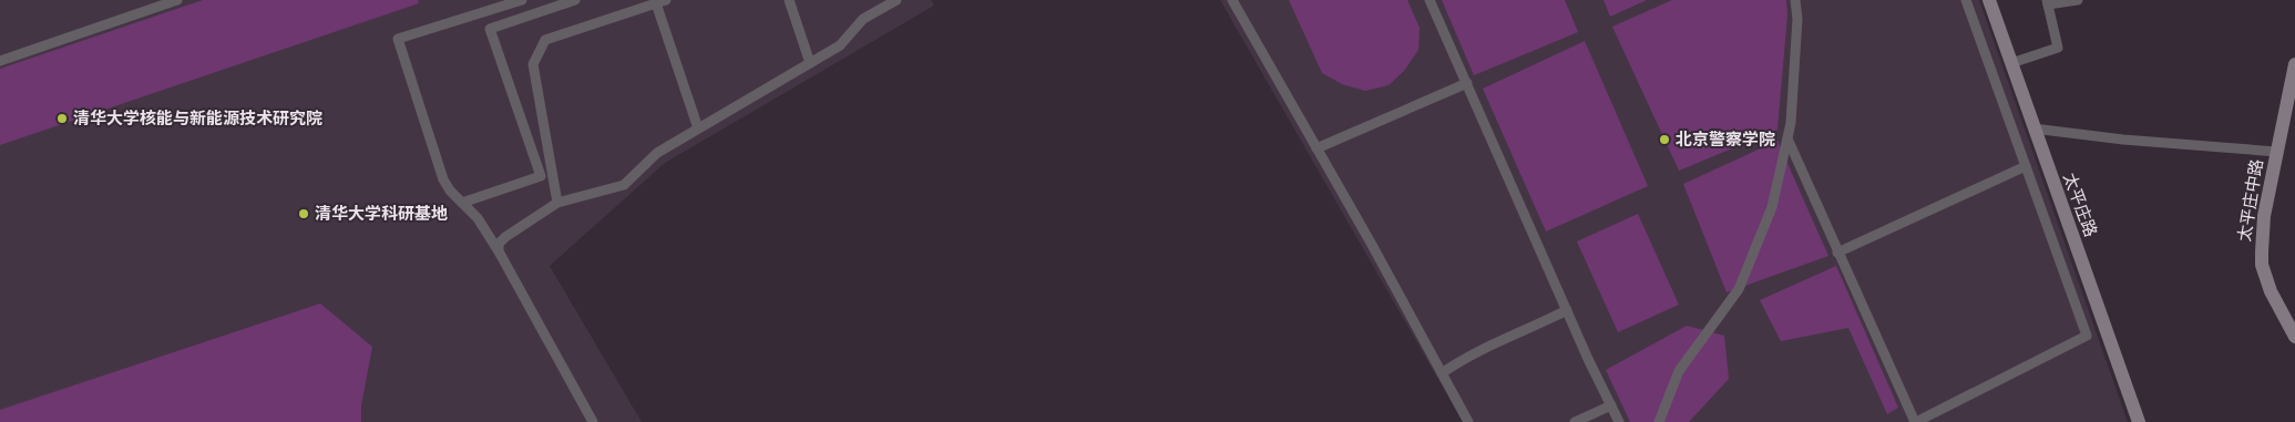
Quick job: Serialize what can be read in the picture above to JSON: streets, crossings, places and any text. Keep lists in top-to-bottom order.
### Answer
{
  "streets": {
    "street": ["太平庄中路", "太平庄路"]
  },
  "places": ["清华大学核能与新能源技术研究院", "北京警察学院", "清华大学科研基地"]
}
